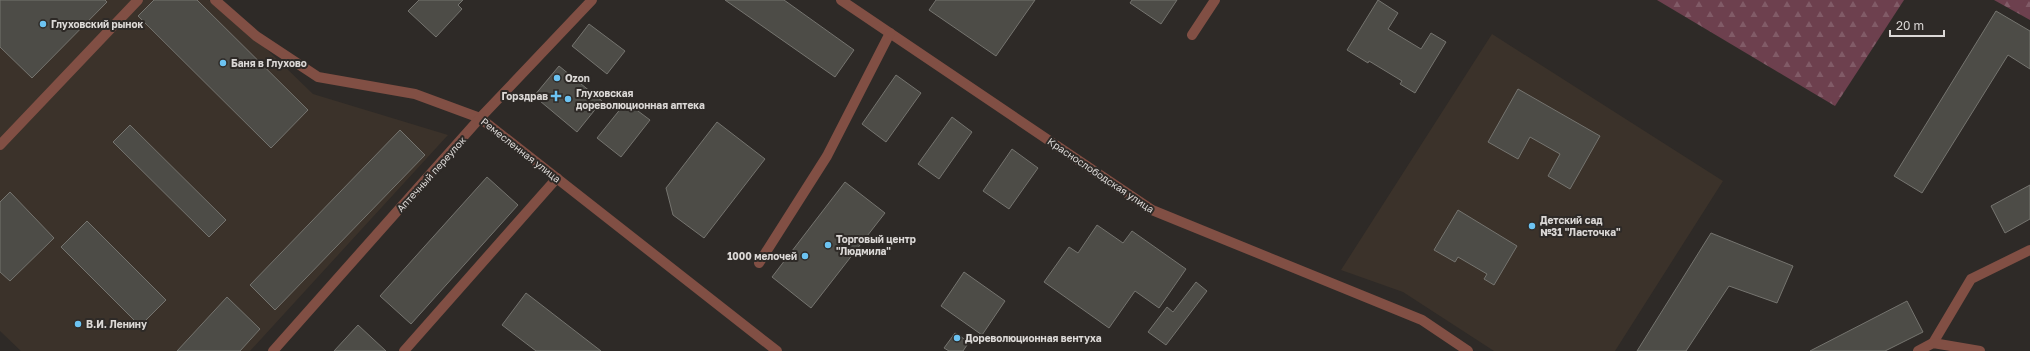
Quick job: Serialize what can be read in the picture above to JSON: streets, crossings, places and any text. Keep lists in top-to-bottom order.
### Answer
{
  "streets": {
    "street": ["Ремесленная улица", "Аптечный переулок", "Краснослободская улица"]
  },
  "crossings": [
    ["Ремесленная улица", "Аптечный переулок"]
  ],
  "places": {
    "other": [
      "Глуховский рынок",
      "Баня в Глухово",
      "Ozon",
      "Глуховская дореволюционная аптека",
      "Детский сад №31 \"Ласточка\"",
      "Торговый центр \"Людмила\"",
      "1000 мелочей",
      "В.И. Ленину",
      "Дореволюционная вентуха"
    ],
    "health": ["Горздрав"]
  },
  "scale_bar": "20 m"
}
